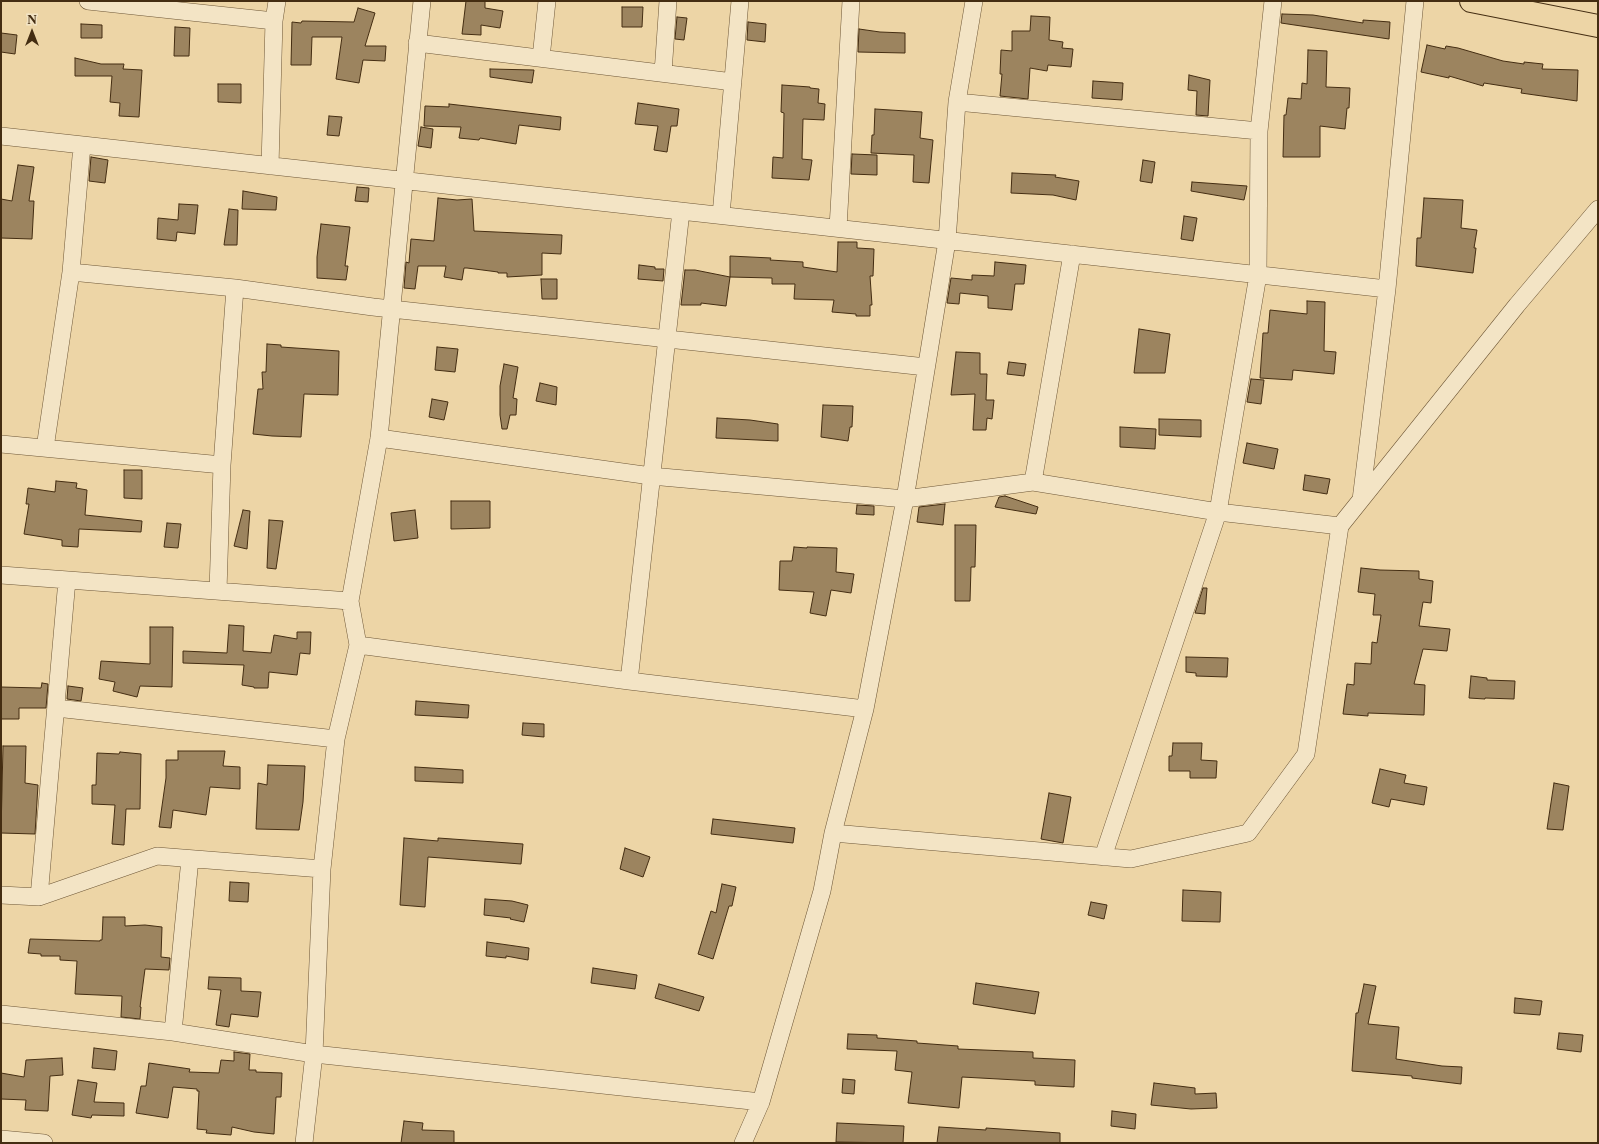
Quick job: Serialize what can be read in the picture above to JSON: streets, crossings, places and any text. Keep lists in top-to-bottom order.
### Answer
{
  "north": "top"
}
